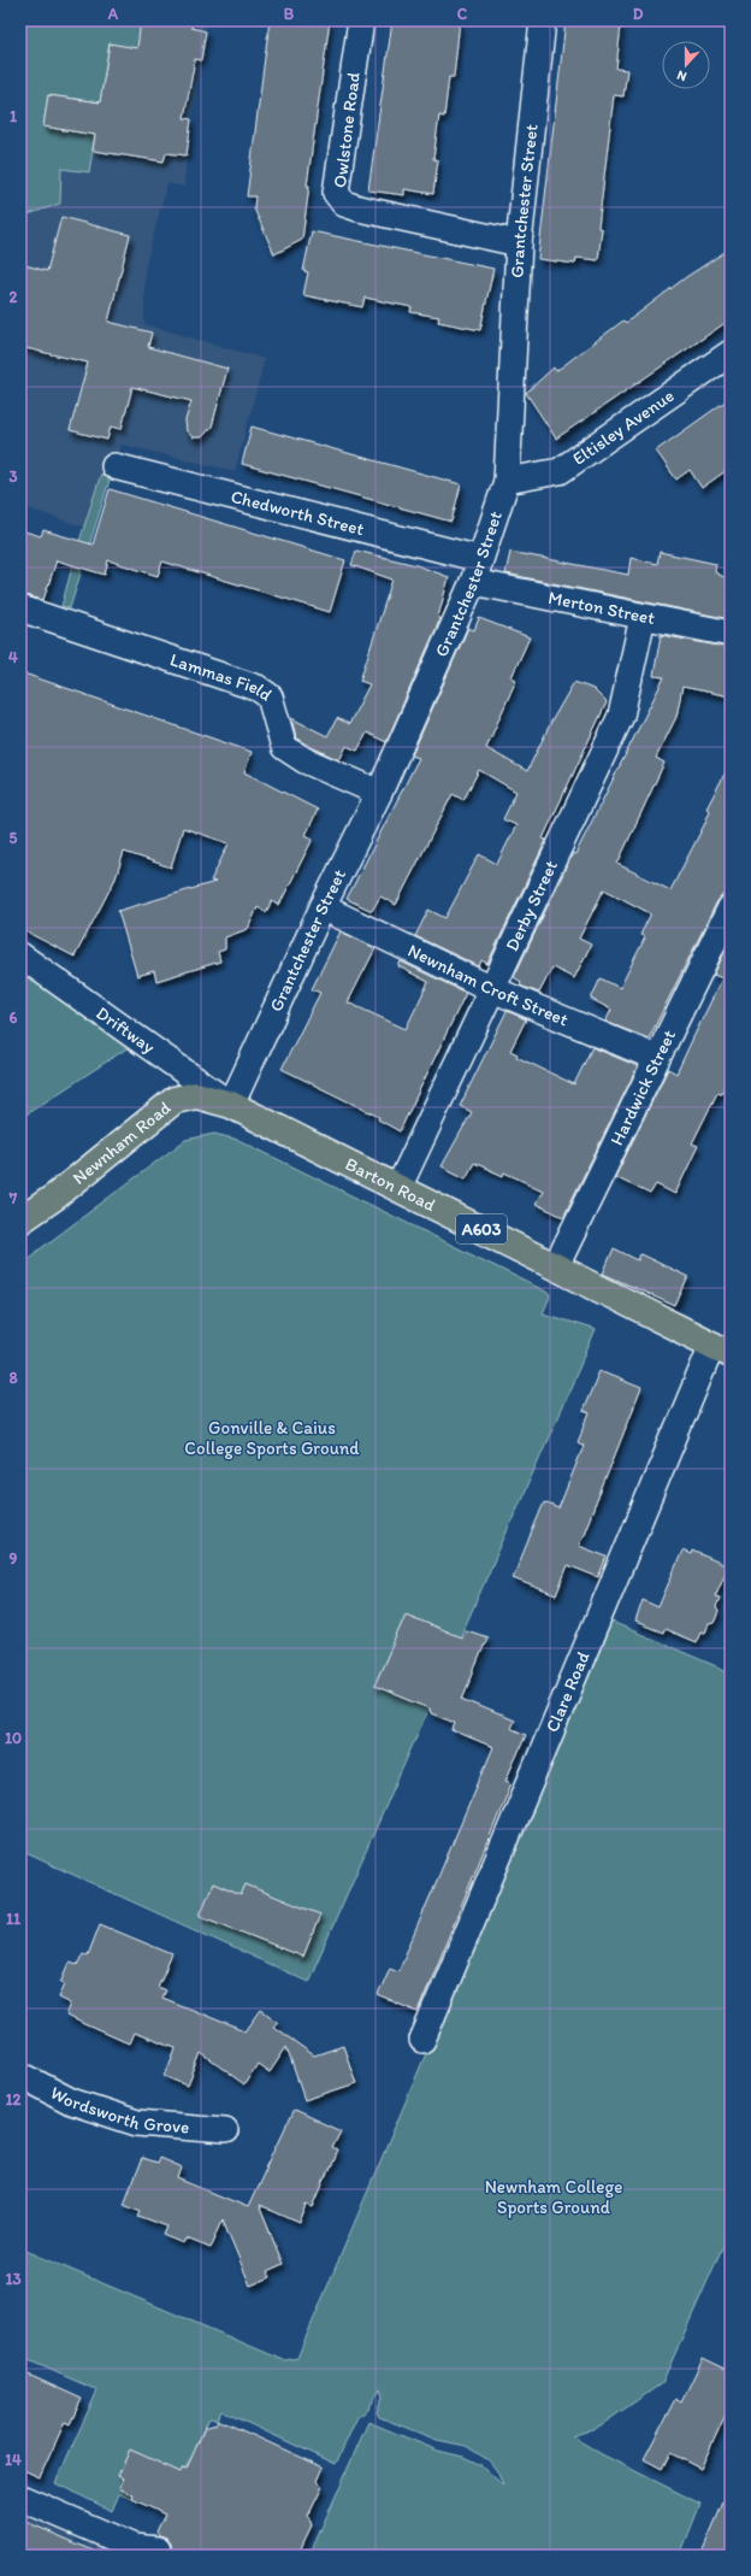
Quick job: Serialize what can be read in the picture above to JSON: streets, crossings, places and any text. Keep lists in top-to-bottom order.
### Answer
{
  "streets": {
    "main road": ["Newnham Road", "Barton Road", "A603"],
    "street": [
      "Owlstone Road",
      "Grantchester Street",
      "Eltisley Avenue",
      "Chedworth Street",
      "Merton Street",
      "Lammas Field",
      "Derby Street",
      "Newnham Croft Street",
      "Driftway",
      "Hardwick Street",
      "Clare Road",
      "Wordsworth Grove"
    ]
  },
  "crossings": [
    ["Owlstone Road", "Grantchester Street"],
    ["Grantchester Street", "Eltisley Avenue"],
    ["Grantchester Street", "Chedworth Street"],
    ["Grantchester Street", "Merton Street"],
    ["Grantchester Street", "Lammas Field"],
    ["Grantchester Street", "Newnham Croft Street"],
    ["Grantchester Street", "Driftway"],
    ["Grantchester Street", "Newnham Road"],
    ["Grantchester Street", "Barton Road"],
    ["Chedworth Street", "Merton Street"],
    ["Merton Street", "Derby Street"],
    ["Derby Street", "Newnham Croft Street"],
    ["Derby Street", "Barton Road"],
    ["Newnham Croft Street", "Hardwick Street"],
    ["Driftway", "Newnham Road"],
    ["Driftway", "Barton Road"],
    ["Hardwick Street", "Barton Road"],
    ["Newnham Road", "Barton Road"],
    ["Barton Road", "Clare Road"]
  ],
  "parks": ["Gonville & Caius College Sports Ground", "Newnham College Sports Ground"],
  "north": "bottom",
  "grid": {
    "columns": [
      "A",
      "B",
      "C",
      "D"
    ],
    "rows": [
      "1",
      "2",
      "3",
      "4",
      "5",
      "6",
      "7",
      "8",
      "9",
      "10",
      "11",
      "12",
      "13",
      "14"
    ]
  }
}
